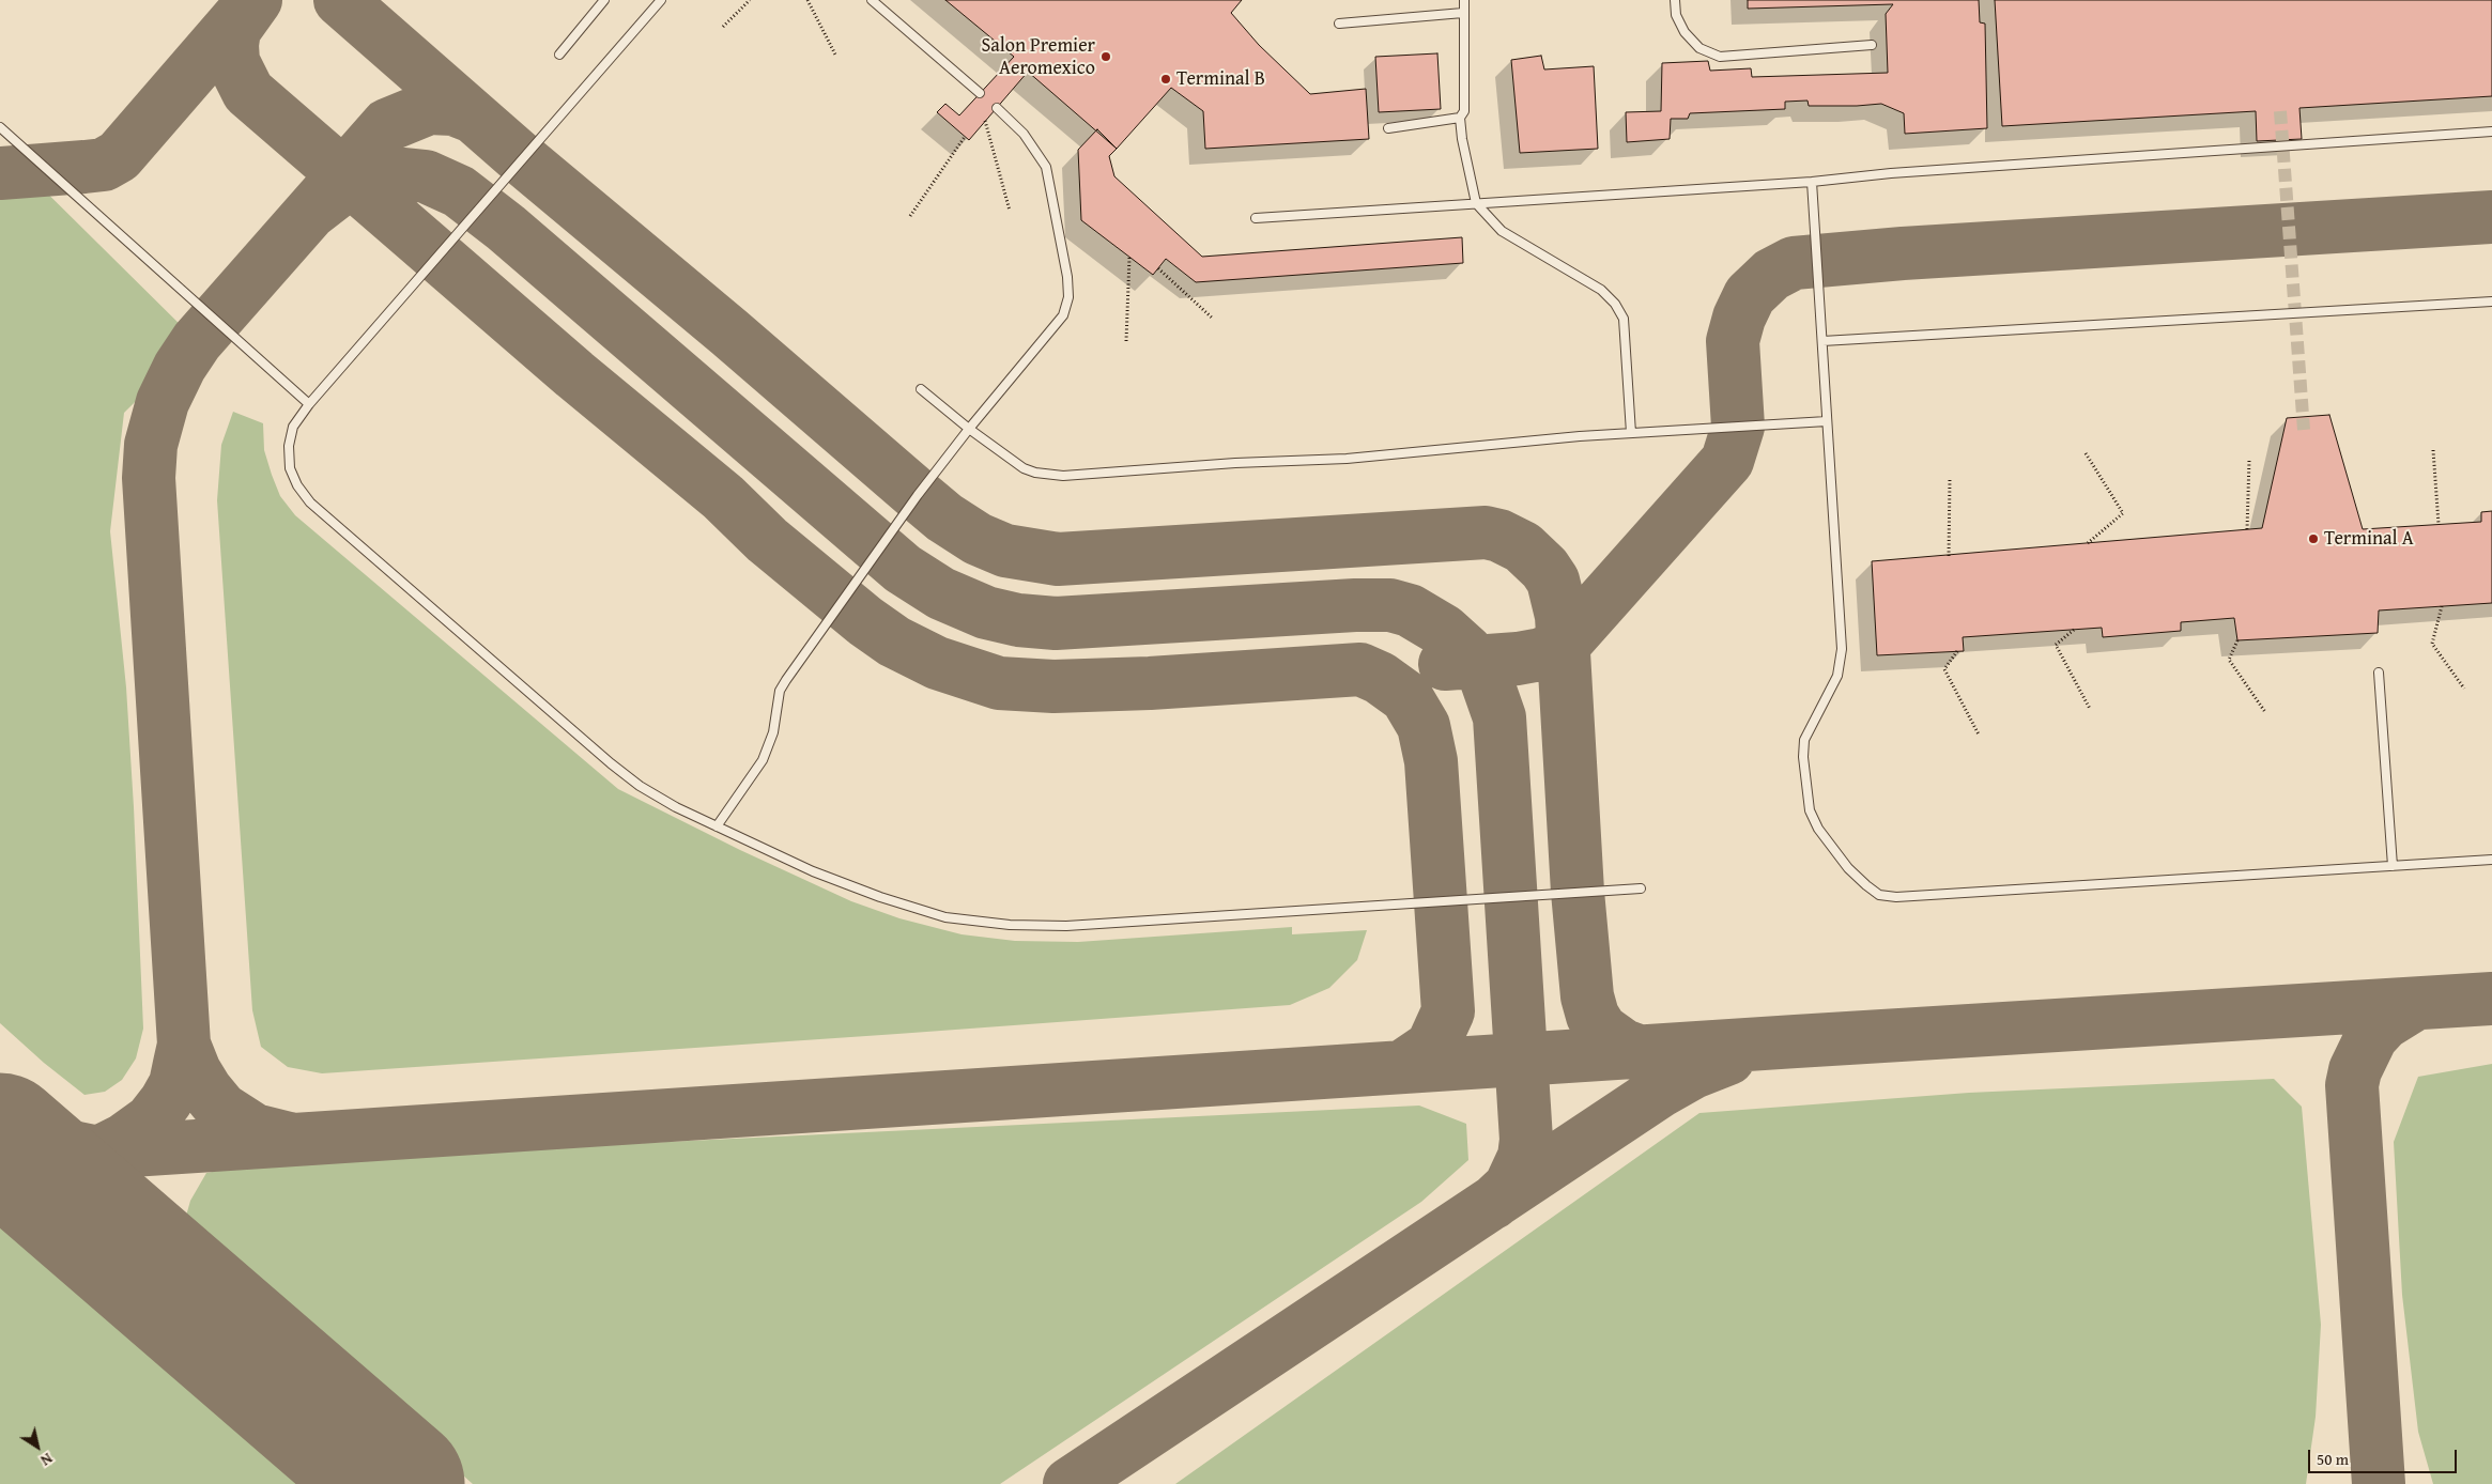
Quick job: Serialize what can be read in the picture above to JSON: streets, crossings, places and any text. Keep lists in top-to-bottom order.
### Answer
{
  "places": ["Salon Premier Aeromexico", "Terminal B", "Terminal A"],
  "scale_bar": "50 m",
  "north": "bottom right"
}
